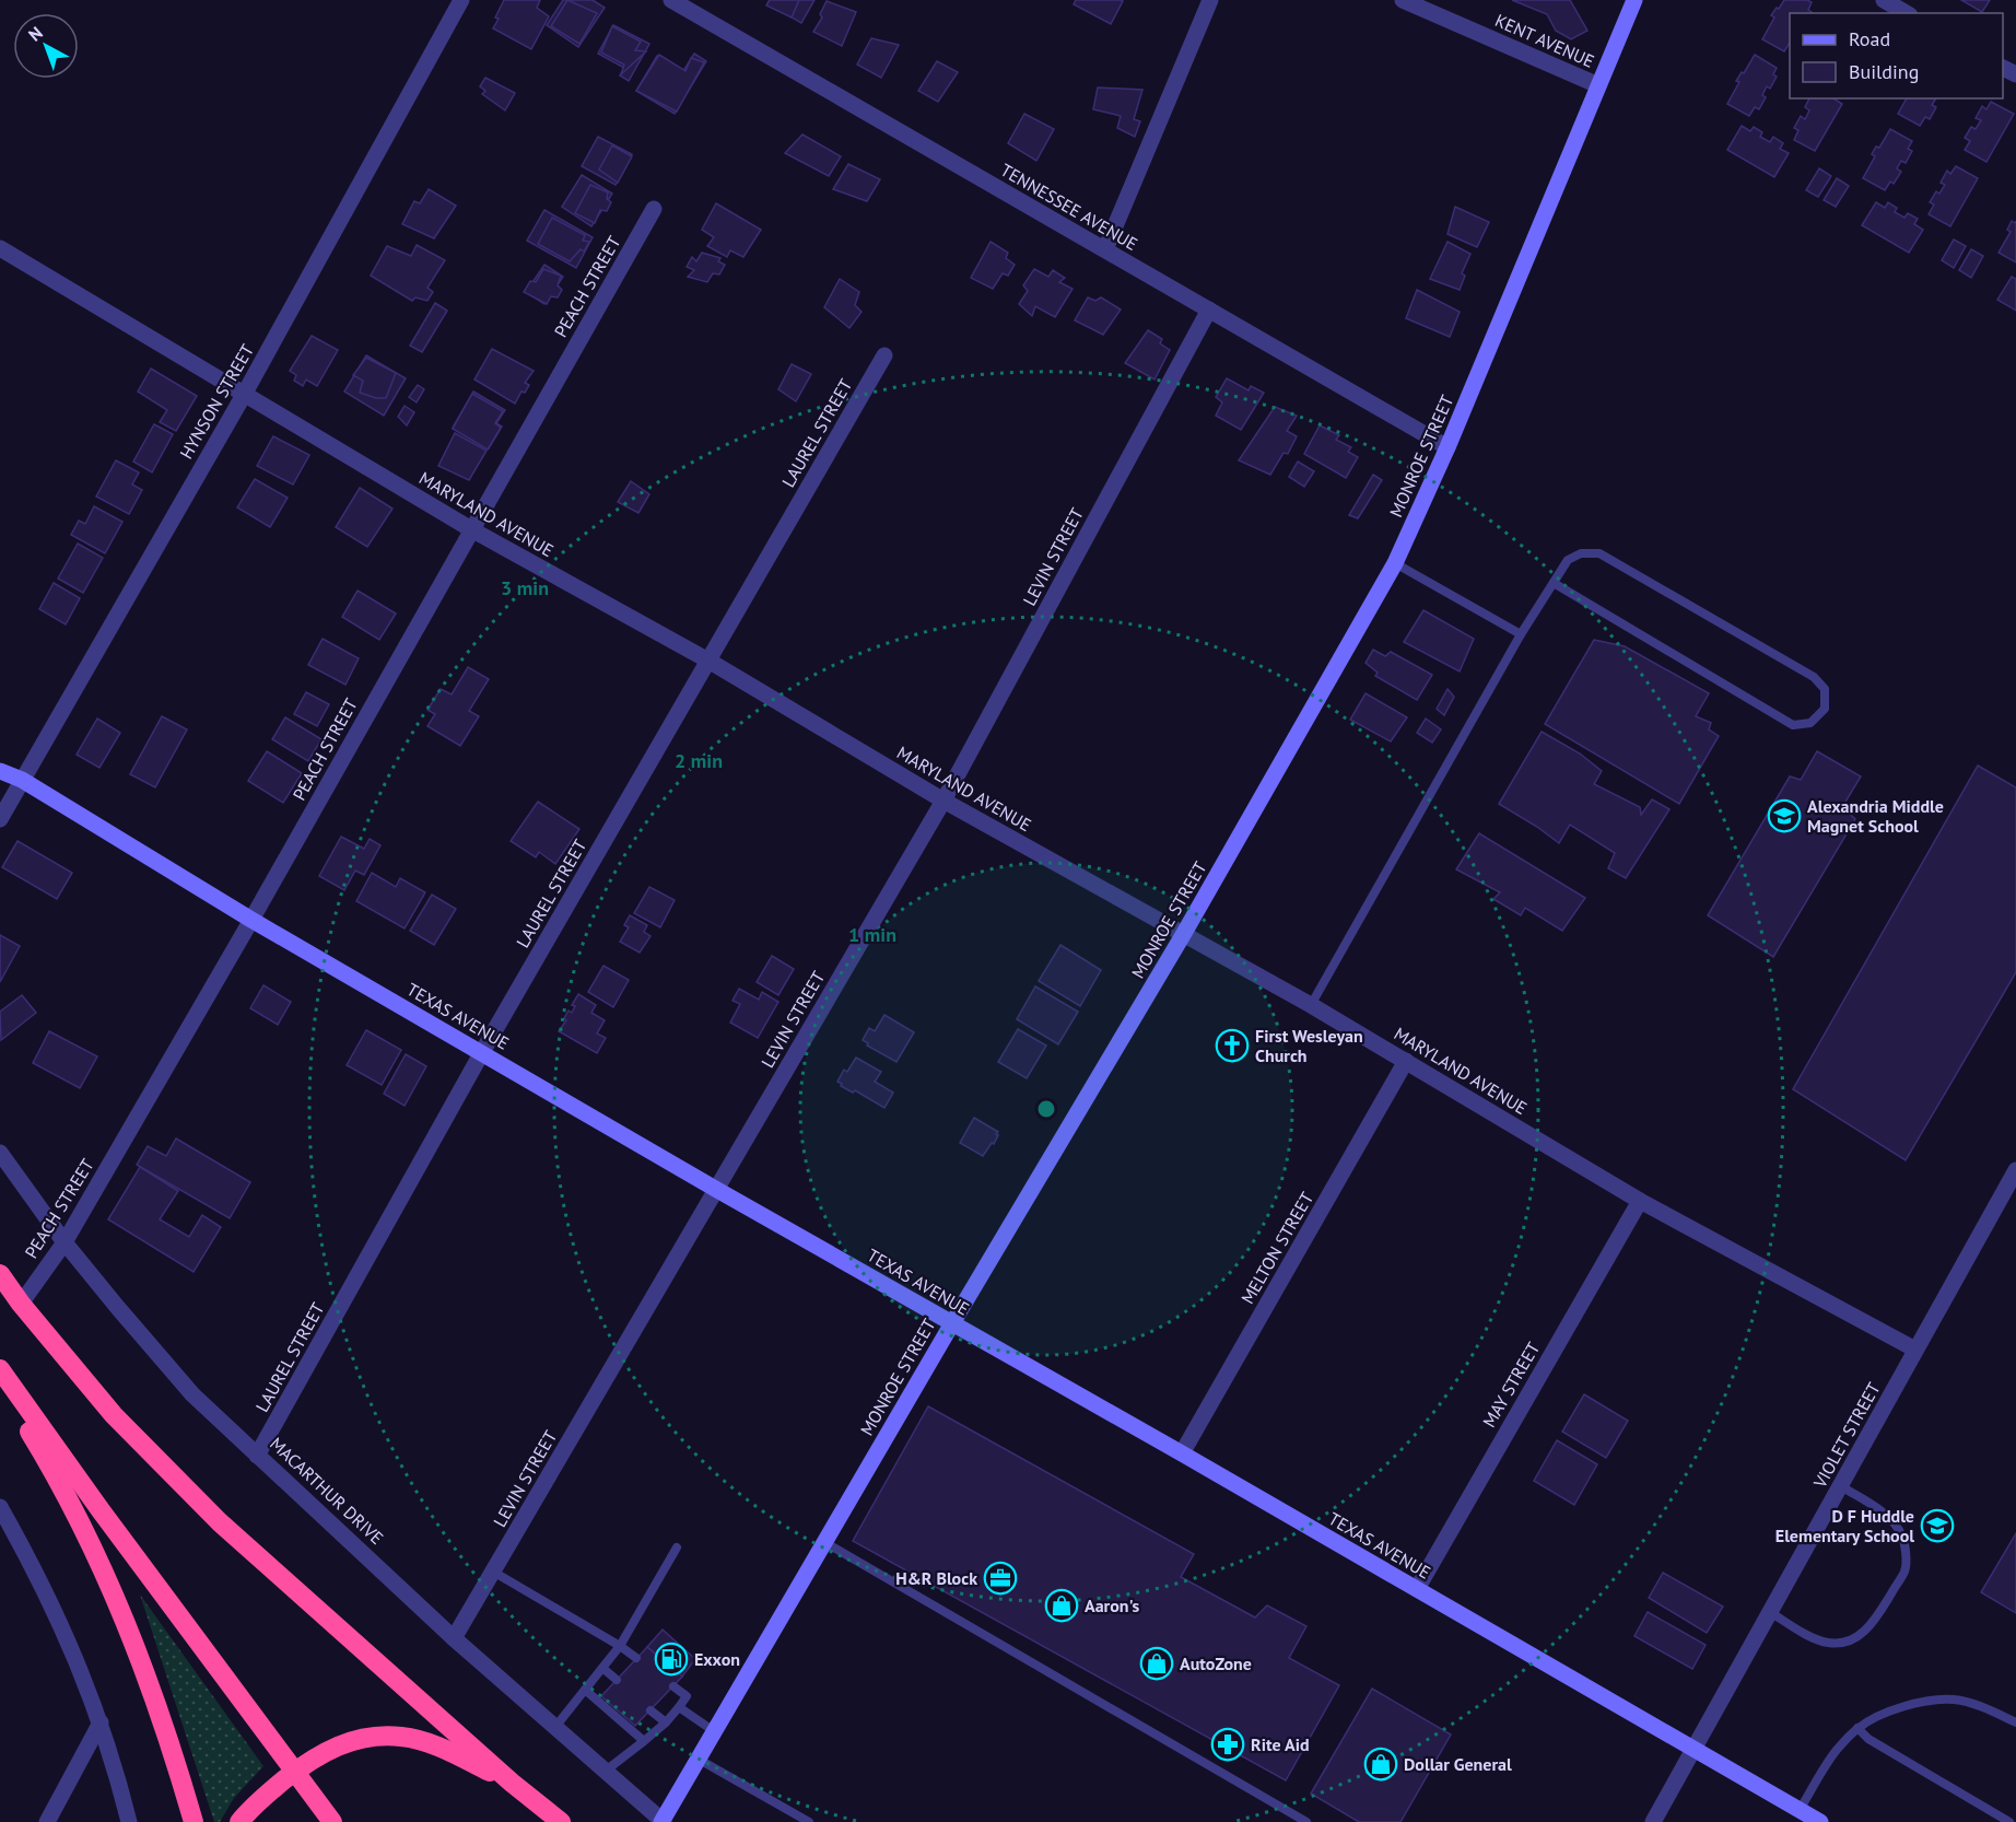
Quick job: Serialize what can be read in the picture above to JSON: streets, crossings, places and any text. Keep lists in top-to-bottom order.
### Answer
{
  "streets": {
    "street": [
      "KENT AVENUE",
      "TENNESSEE AVENUE",
      "PEACH STREET",
      "HYNSON STREET",
      "LAUREL STREET",
      "MONROE STREET",
      "MARYLAND AVENUE",
      "LEVIN STREET",
      "TEXAS AVENUE",
      "MELTON STREET",
      "MAY STREET",
      "VIOLET STREET",
      "MACARTHUR DRIVE"
    ]
  },
  "crossings": [
    ["KENT AVENUE", "MONROE STREET"],
    ["TENNESSEE AVENUE", "MONROE STREET"],
    ["TENNESSEE AVENUE", "LEVIN STREET"],
    ["PEACH STREET", "MARYLAND AVENUE"],
    ["PEACH STREET", "TEXAS AVENUE"],
    ["PEACH STREET", "MACARTHUR DRIVE"],
    ["HYNSON STREET", "MARYLAND AVENUE"],
    ["HYNSON STREET", "TEXAS AVENUE"],
    ["LAUREL STREET", "MARYLAND AVENUE"],
    ["LAUREL STREET", "TEXAS AVENUE"],
    ["LAUREL STREET", "MACARTHUR DRIVE"],
    ["MONROE STREET", "MARYLAND AVENUE"],
    ["MONROE STREET", "TEXAS AVENUE"],
    ["MONROE STREET", "MACARTHUR DRIVE"],
    ["MARYLAND AVENUE", "LEVIN STREET"],
    ["MARYLAND AVENUE", "MELTON STREET"],
    ["MARYLAND AVENUE", "MAY STREET"],
    ["MARYLAND AVENUE", "VIOLET STREET"],
    ["LEVIN STREET", "TEXAS AVENUE"],
    ["LEVIN STREET", "MACARTHUR DRIVE"],
    ["TEXAS AVENUE", "MELTON STREET"],
    ["TEXAS AVENUE", "MAY STREET"],
    ["TEXAS AVENUE", "VIOLET STREET"]
  ],
  "places": {
    "school or university": ["Alexandria Middle Magnet School", "D F Huddle Elementary School"],
    "church": ["First Wesleyan Church"],
    "office": ["H&R Block"],
    "shop": ["Aaron's", "AutoZone", "Dollar General"],
    "fuel station": ["Exxon"],
    "pharmacy": ["Rite Aid"]
  },
  "legend": ["Road", "Building"],
  "north": "top left",
  "rings": ["3 min", "2 min", "1 min"]
}
